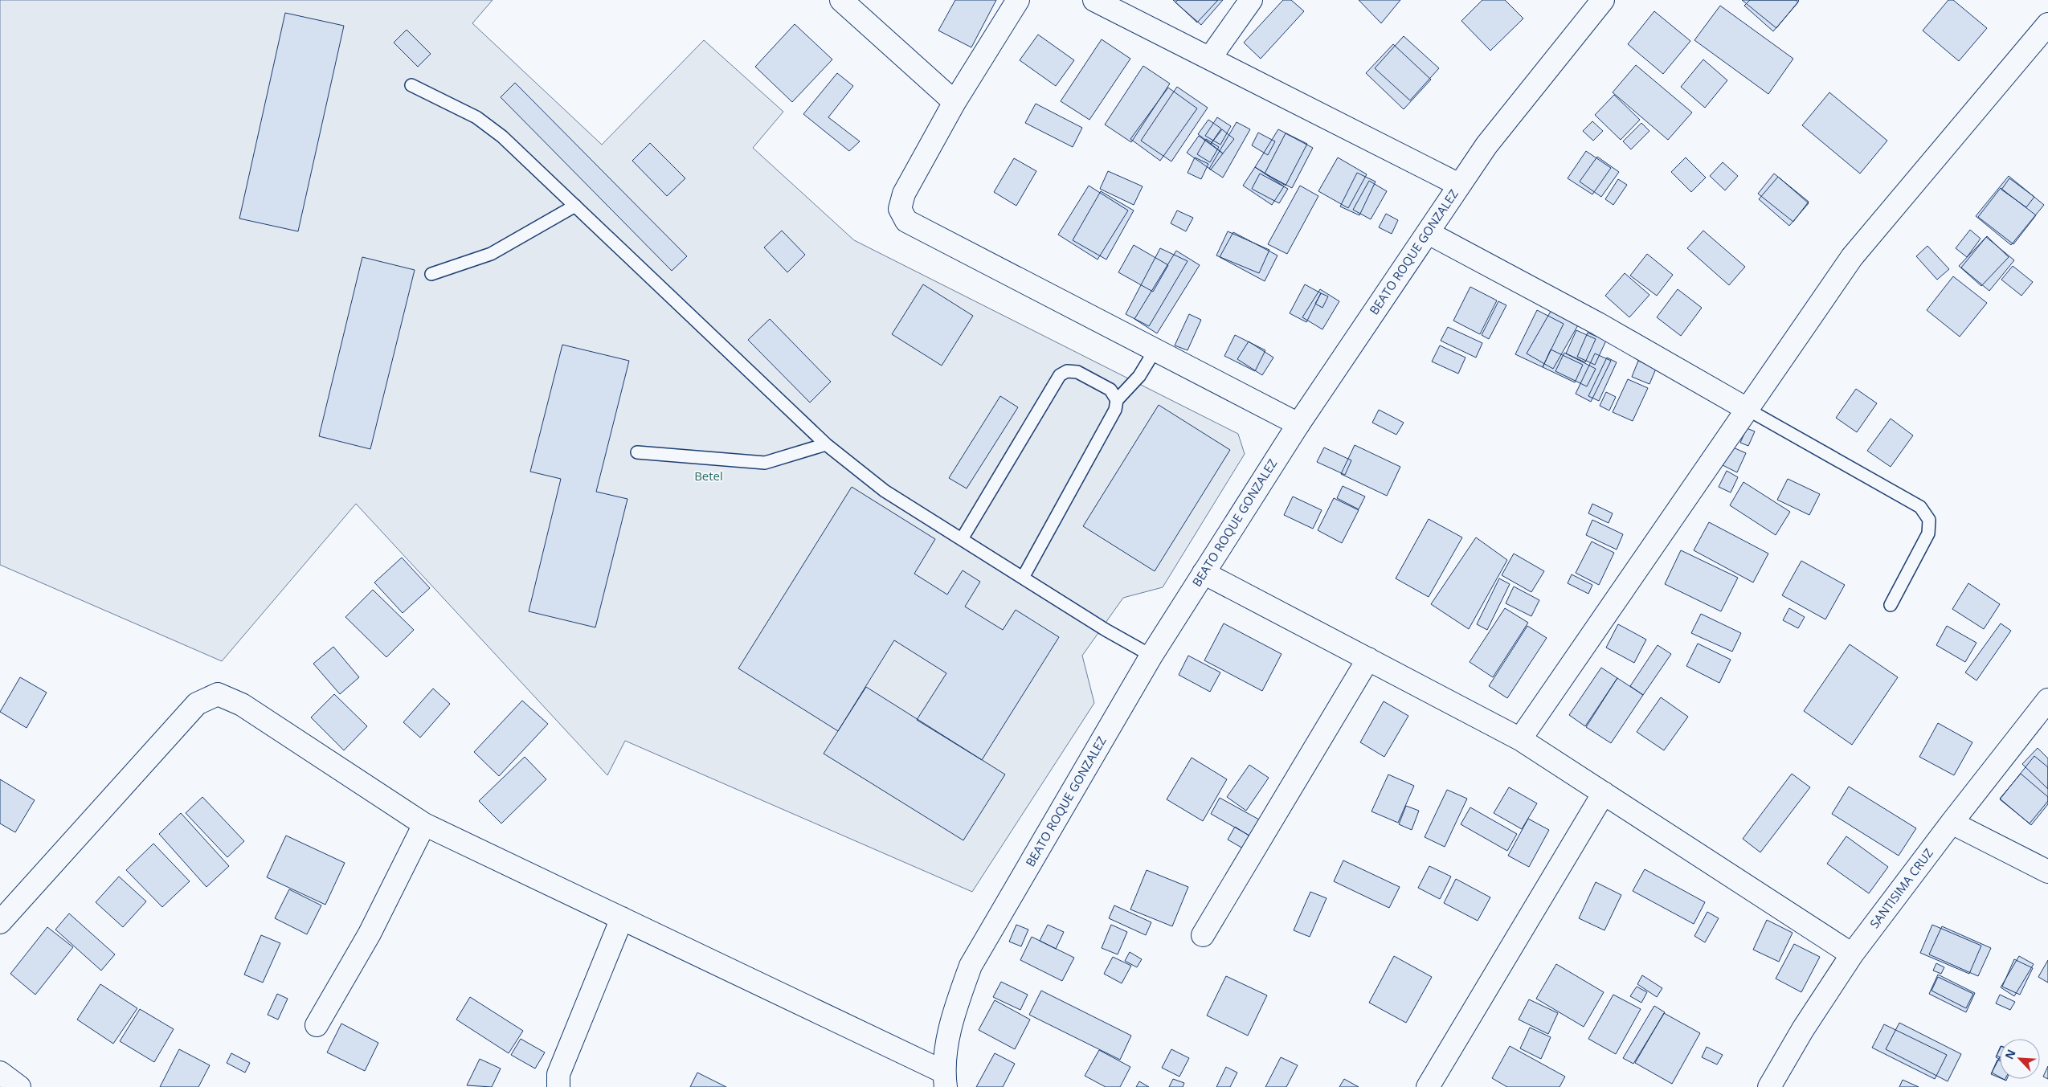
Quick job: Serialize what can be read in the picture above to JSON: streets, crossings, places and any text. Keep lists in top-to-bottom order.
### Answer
{
  "streets": {
    "street": ["BEATO ROQUE GONZALEZ", "SANTISIMA CRUZ"]
  },
  "parks": ["Betel"],
  "north": "top left"
}
